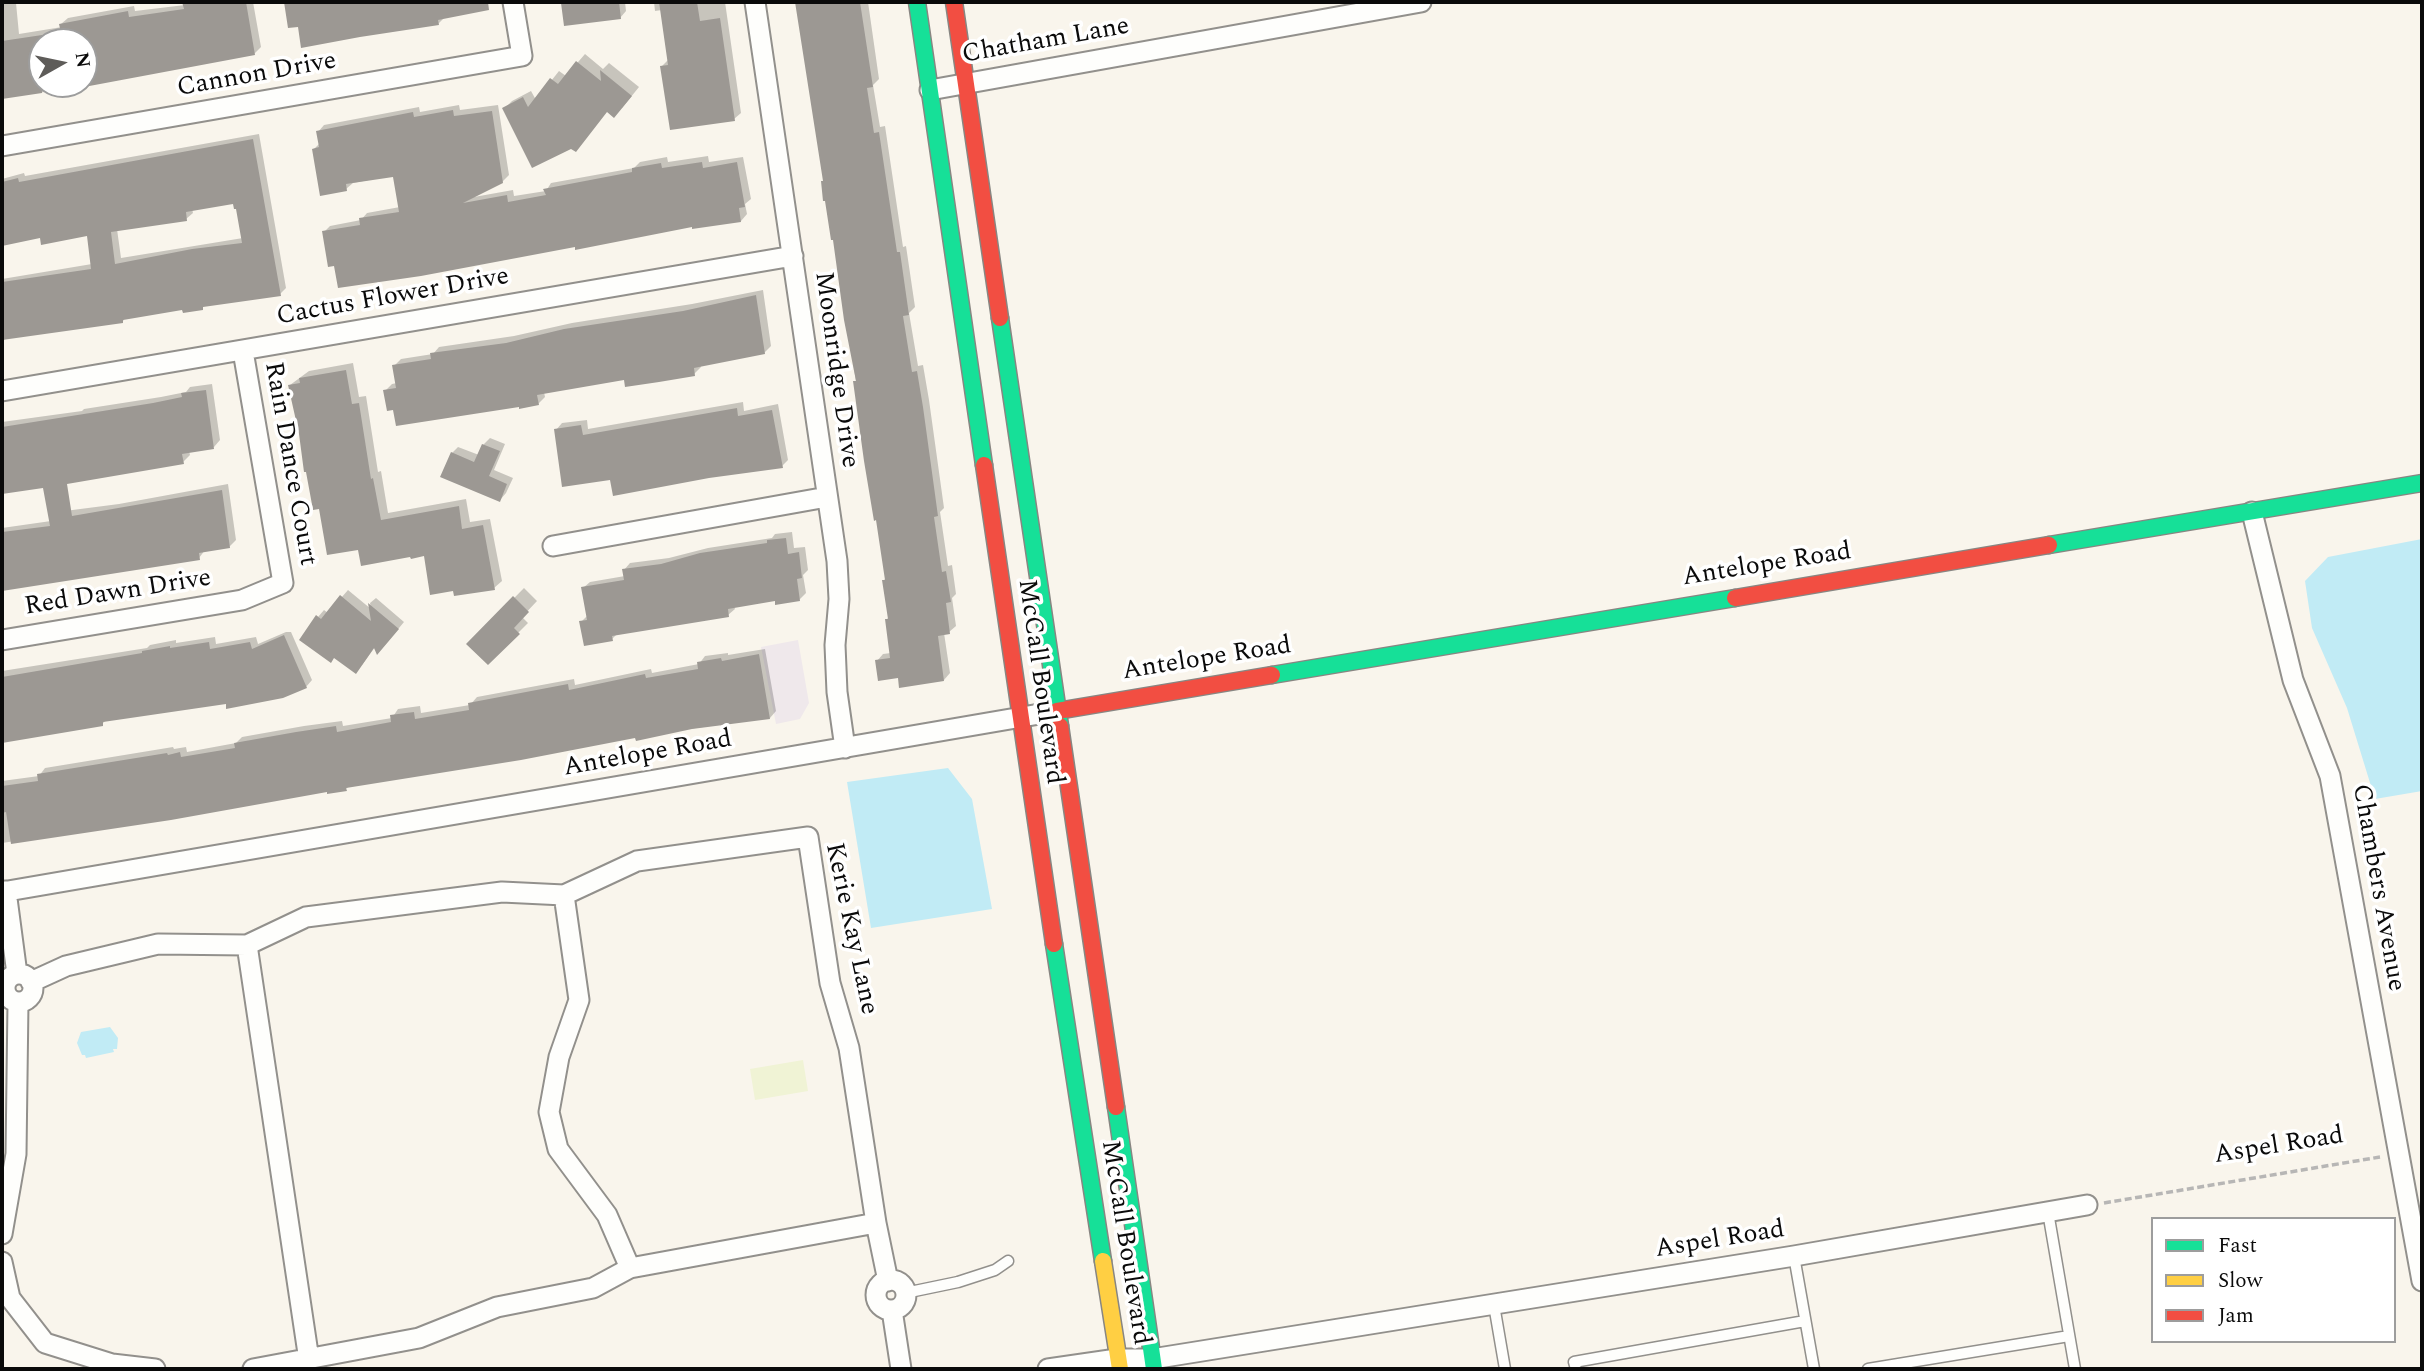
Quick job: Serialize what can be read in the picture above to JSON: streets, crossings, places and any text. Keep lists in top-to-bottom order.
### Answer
{
  "streets": {
    "main road": ["Antelope Road", "McCall Boulevard"],
    "street": [
      "Chatham Lane",
      "Cannon Drive",
      "Cactus Flower Drive",
      "Moonridge Drive",
      "Rain Dance Court",
      "Red Dawn Drive",
      "Chambers Avenue",
      "Kerie Kay Lane",
      "Aspel Road"
    ]
  },
  "crossings": [
    ["Chatham Lane", "McCall Boulevard"],
    ["Cactus Flower Drive", "Moonridge Drive"],
    ["Cactus Flower Drive", "Rain Dance Court"],
    ["Moonridge Drive", "Antelope Road"],
    ["Rain Dance Court", "Red Dawn Drive"],
    ["Antelope Road", "McCall Boulevard"],
    ["Antelope Road", "Chambers Avenue"],
    ["McCall Boulevard", "Aspel Road"],
    ["Chambers Avenue", "Aspel Road"]
  ],
  "legend": ["Fast", "Slow", "Jam"],
  "north": "right"
}
